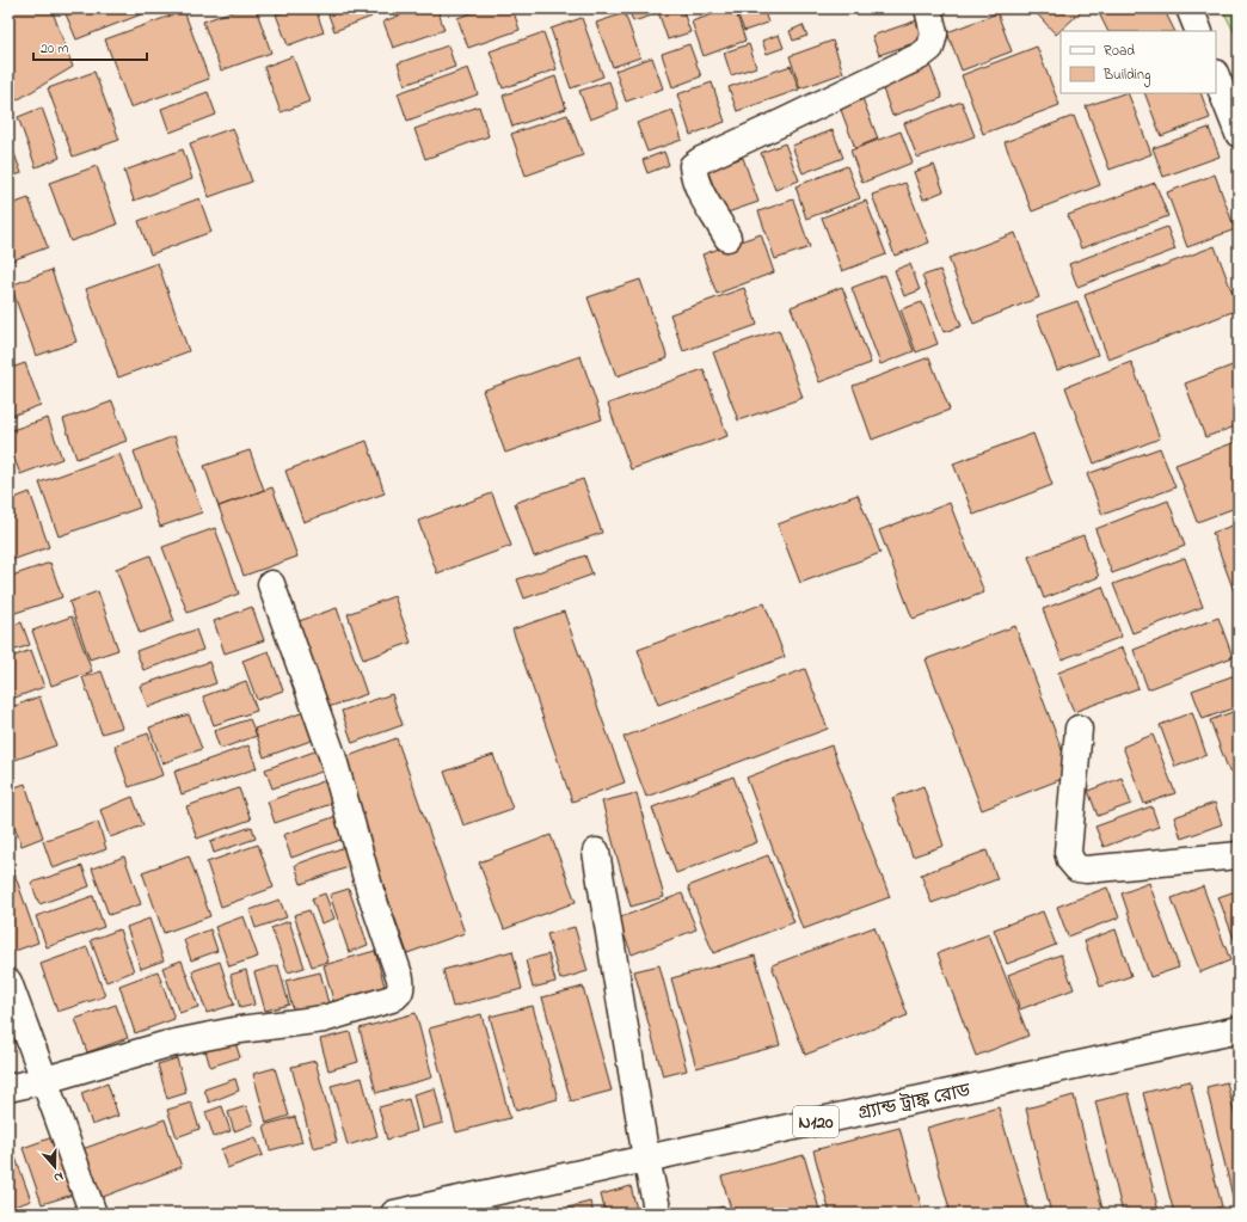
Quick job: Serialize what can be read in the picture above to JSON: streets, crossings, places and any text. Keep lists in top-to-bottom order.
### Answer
{
  "streets": {
    "main road": ["গ্র্যান্ড ট্রাঙ্ক রোড", "N120"]
  },
  "legend": ["Road", "Building"],
  "scale_bar": "20 m",
  "north": "bottom"
}
